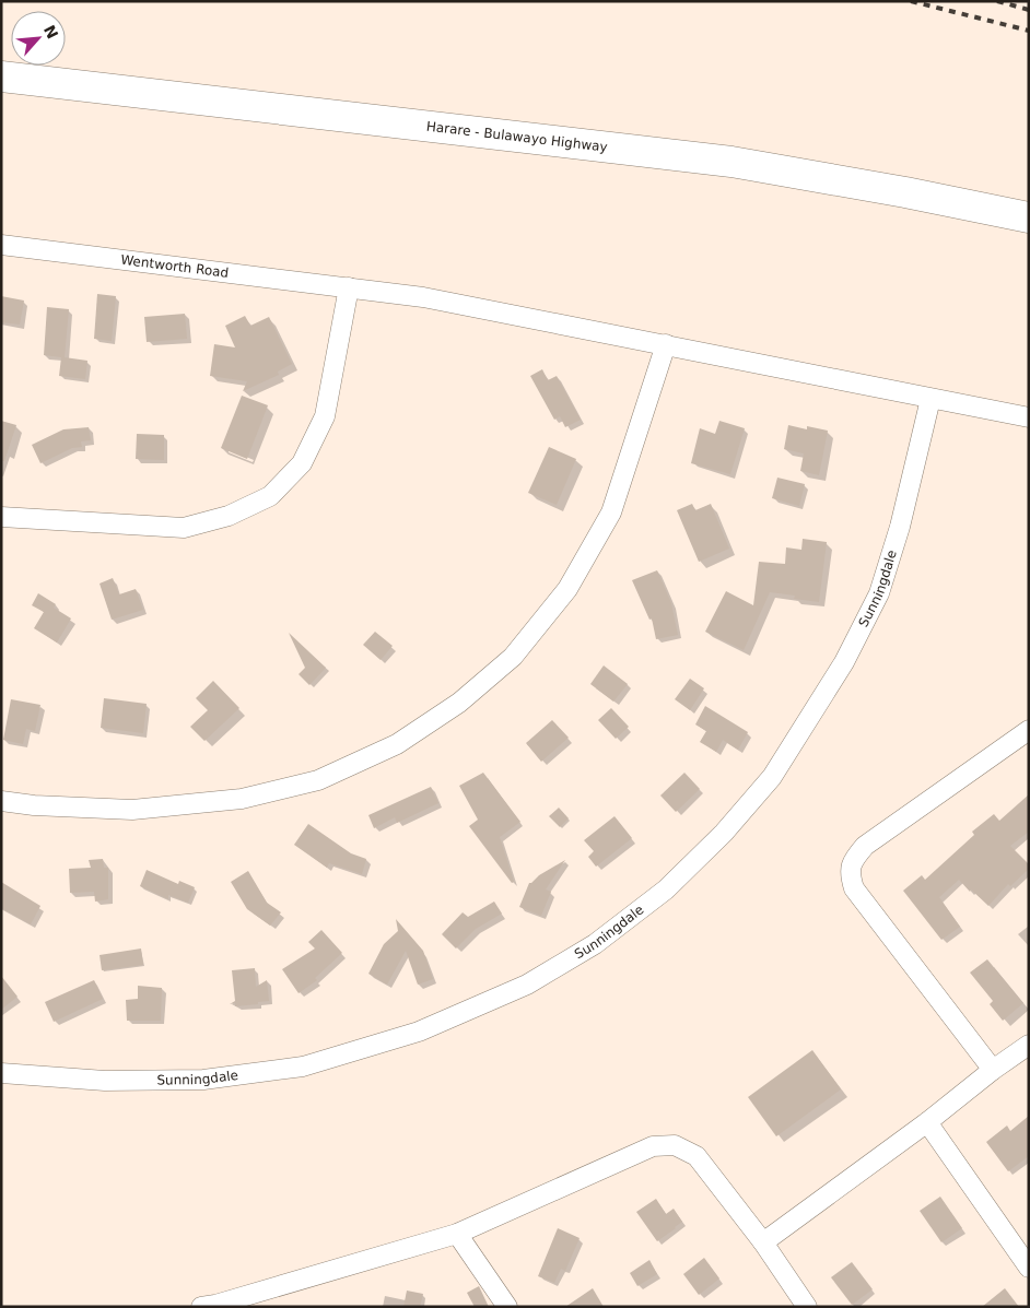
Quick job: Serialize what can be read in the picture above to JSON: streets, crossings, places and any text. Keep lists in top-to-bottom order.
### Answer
{
  "streets": {
    "highway": ["Harare - Bulawayo Highway"],
    "street": ["Wentworth Road", "Sunningdale"]
  },
  "crossings": [
    ["Wentworth Road", "Sunningdale"]
  ],
  "north": "top right"
}
